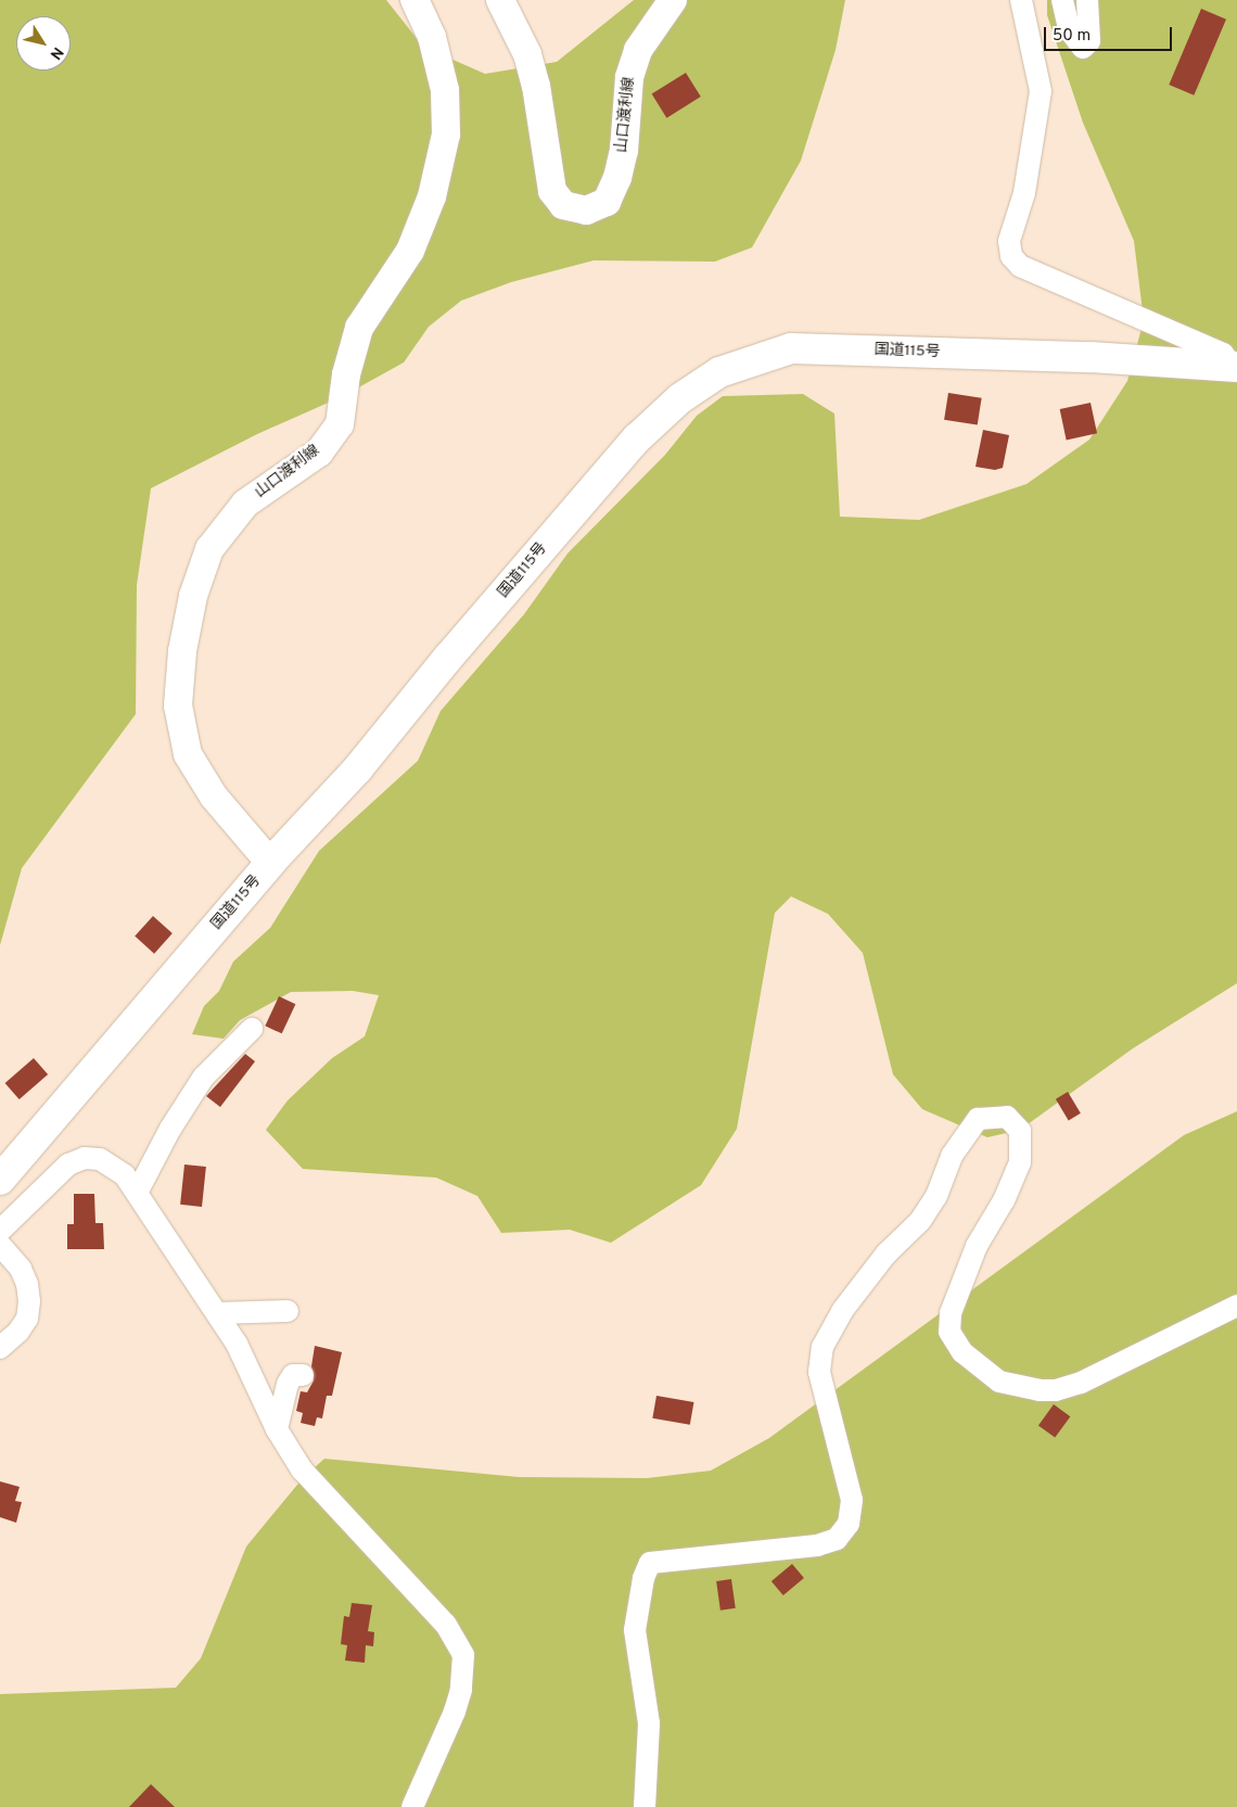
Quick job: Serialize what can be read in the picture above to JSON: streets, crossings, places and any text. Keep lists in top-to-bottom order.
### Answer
{
  "streets": {
    "highway": ["国道115号"],
    "main road": ["山口渡利線"]
  },
  "crossings": [
    ["山口渡利線", "国道115号"]
  ],
  "scale_bar": "50 m",
  "north": "bottom right"
}
